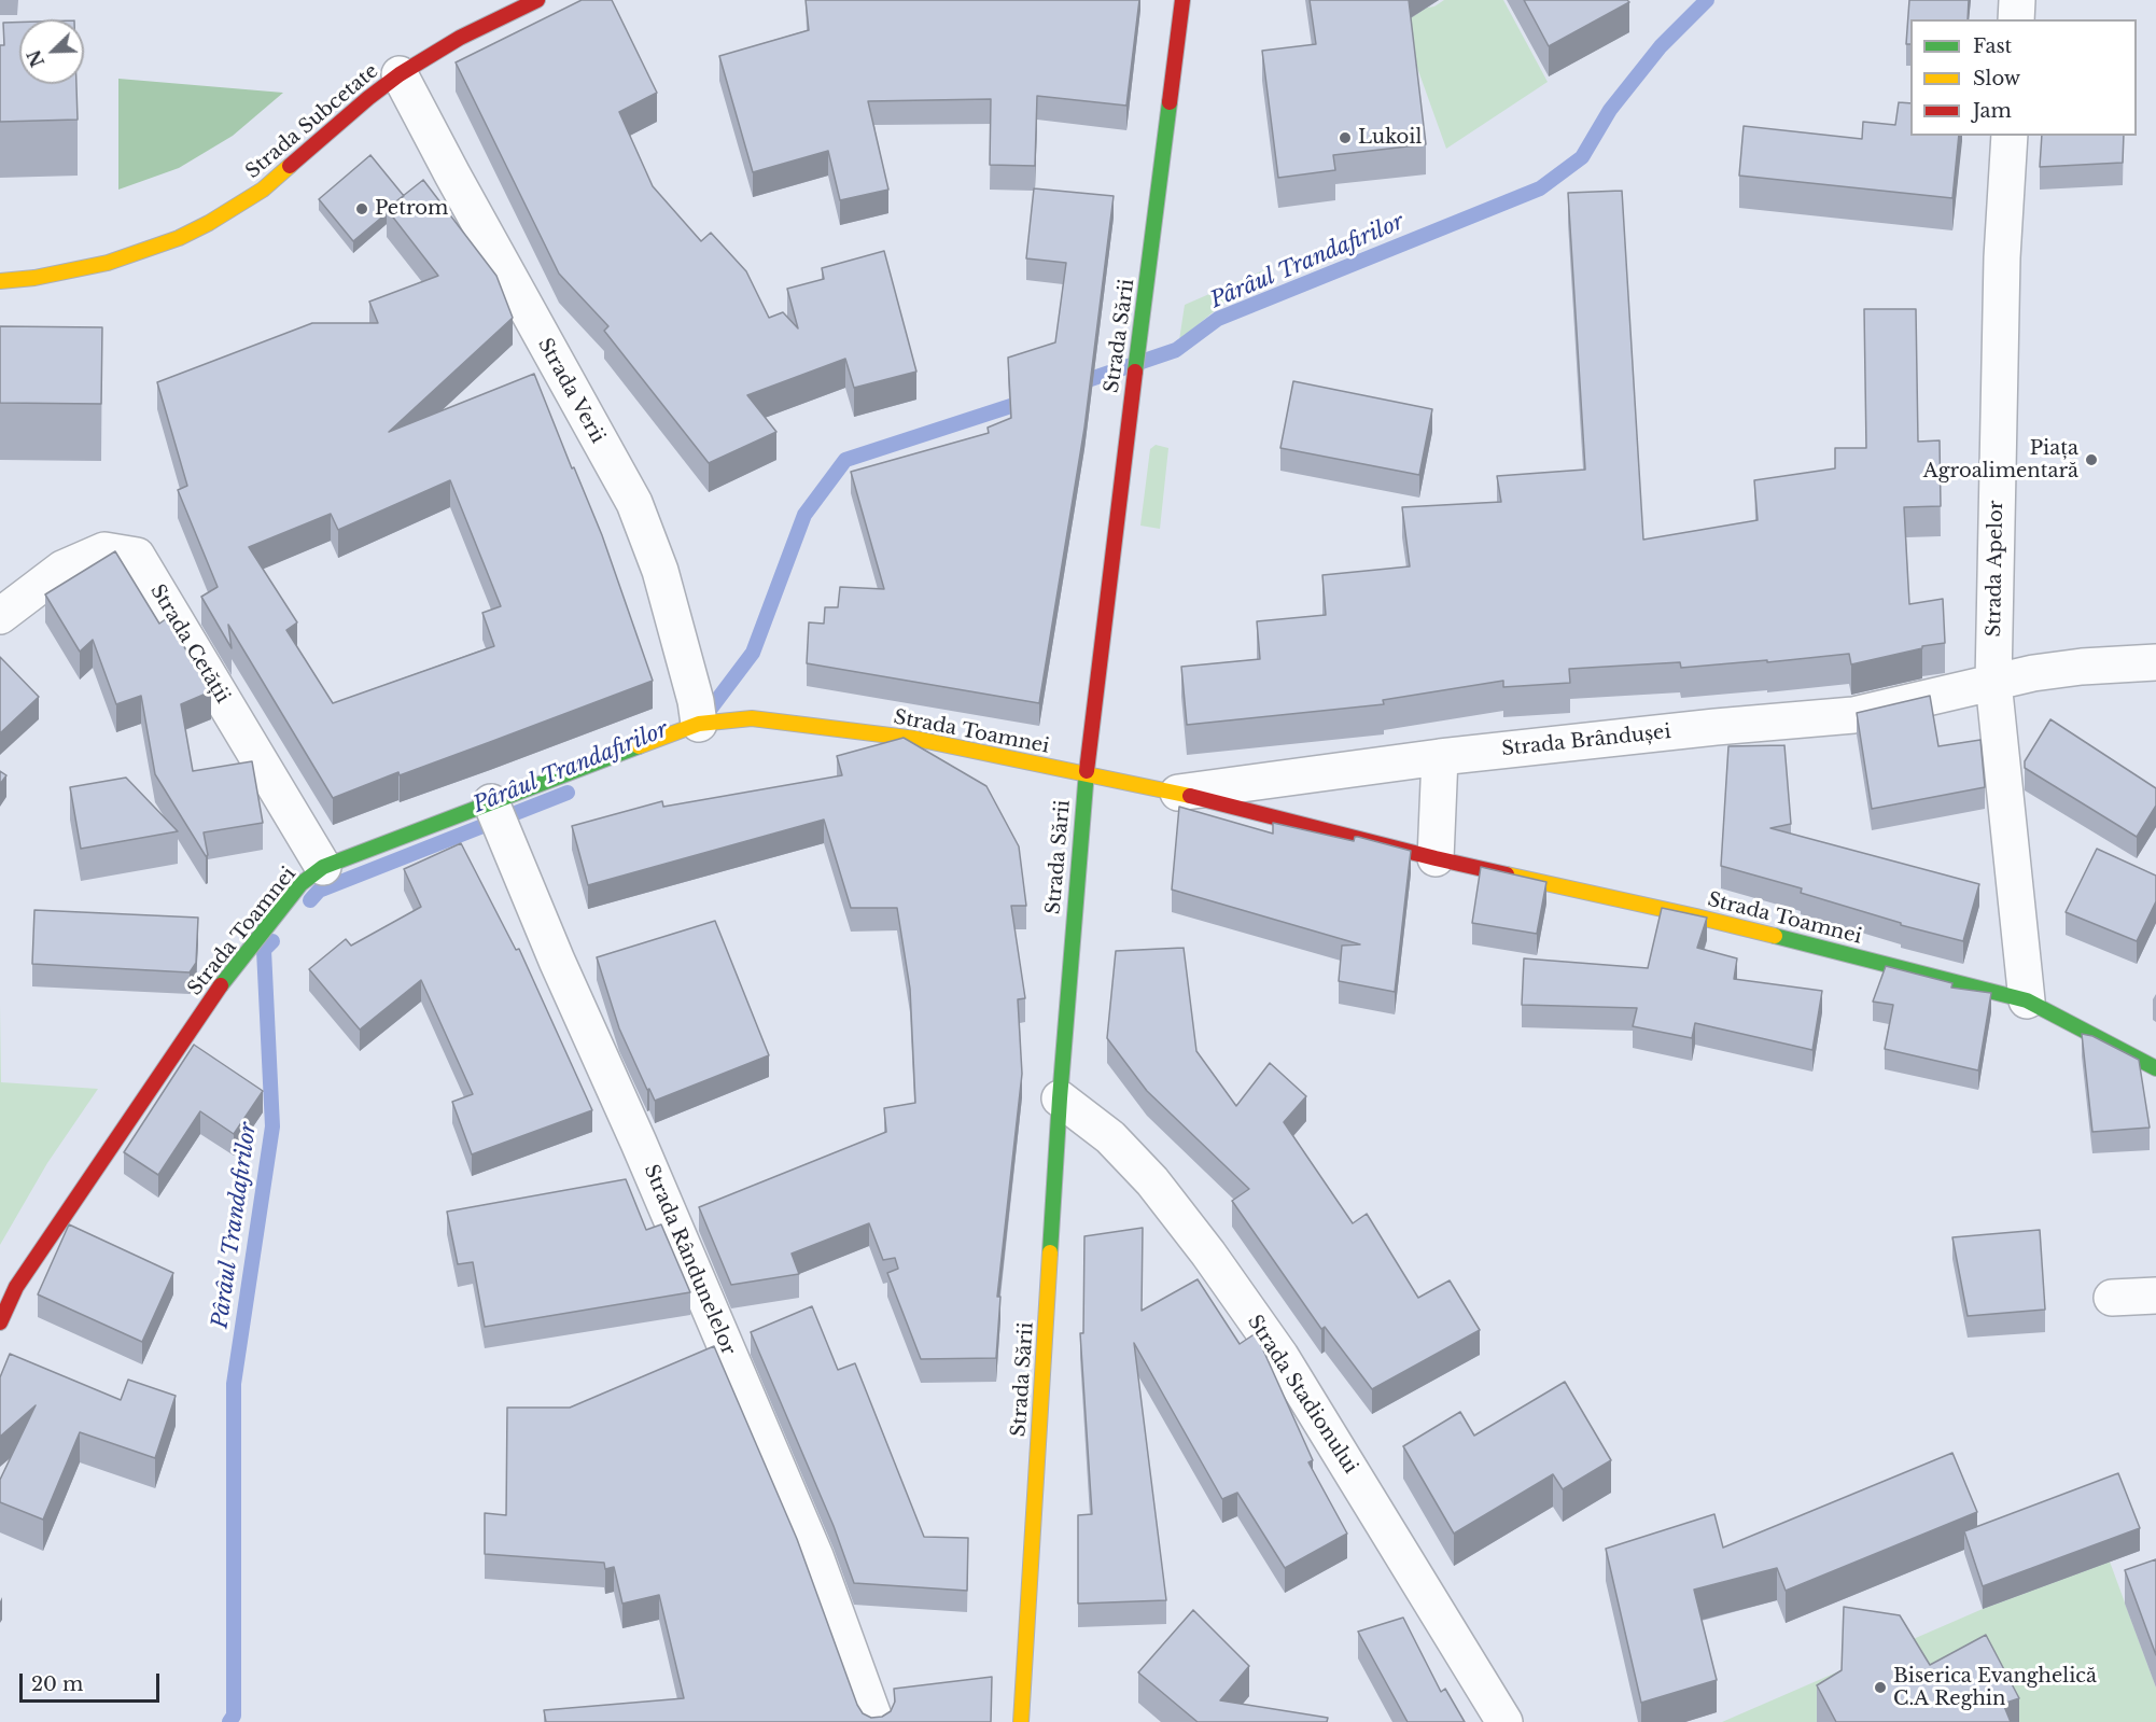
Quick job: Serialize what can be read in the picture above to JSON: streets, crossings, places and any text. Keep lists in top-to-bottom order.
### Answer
{
  "streets": {
    "street": [
      "Strada Subcetate",
      "Strada Sării",
      "Strada Verii",
      "Strada Apelor",
      "Strada Cetății",
      "Strada Toamnei",
      "Strada Brândușei",
      "Strada Rândunelelor",
      "Strada Stadionului"
    ]
  },
  "crossings": [
    ["Strada Subcetate", "Strada Verii"],
    ["Strada Sării", "Strada Toamnei"],
    ["Strada Sării", "Strada Stadionului"],
    ["Strada Verii", "Strada Toamnei"],
    ["Strada Apelor", "Strada Toamnei"],
    ["Strada Apelor", "Strada Brândușei"],
    ["Strada Cetății", "Strada Toamnei"],
    ["Strada Toamnei", "Strada Brândușei"],
    ["Strada Toamnei", "Strada Rândunelelor"]
  ],
  "water": ["Pârâul Trandafirilor"],
  "places": [
    "Lukoil",
    "Petrom",
    "Piața Agroalimentară",
    "Biserica Evanghelică C.A Reghin"
  ],
  "legend": ["Fast", "Slow", "Jam"],
  "scale_bar": "20 m",
  "north": "bottom left"
}
